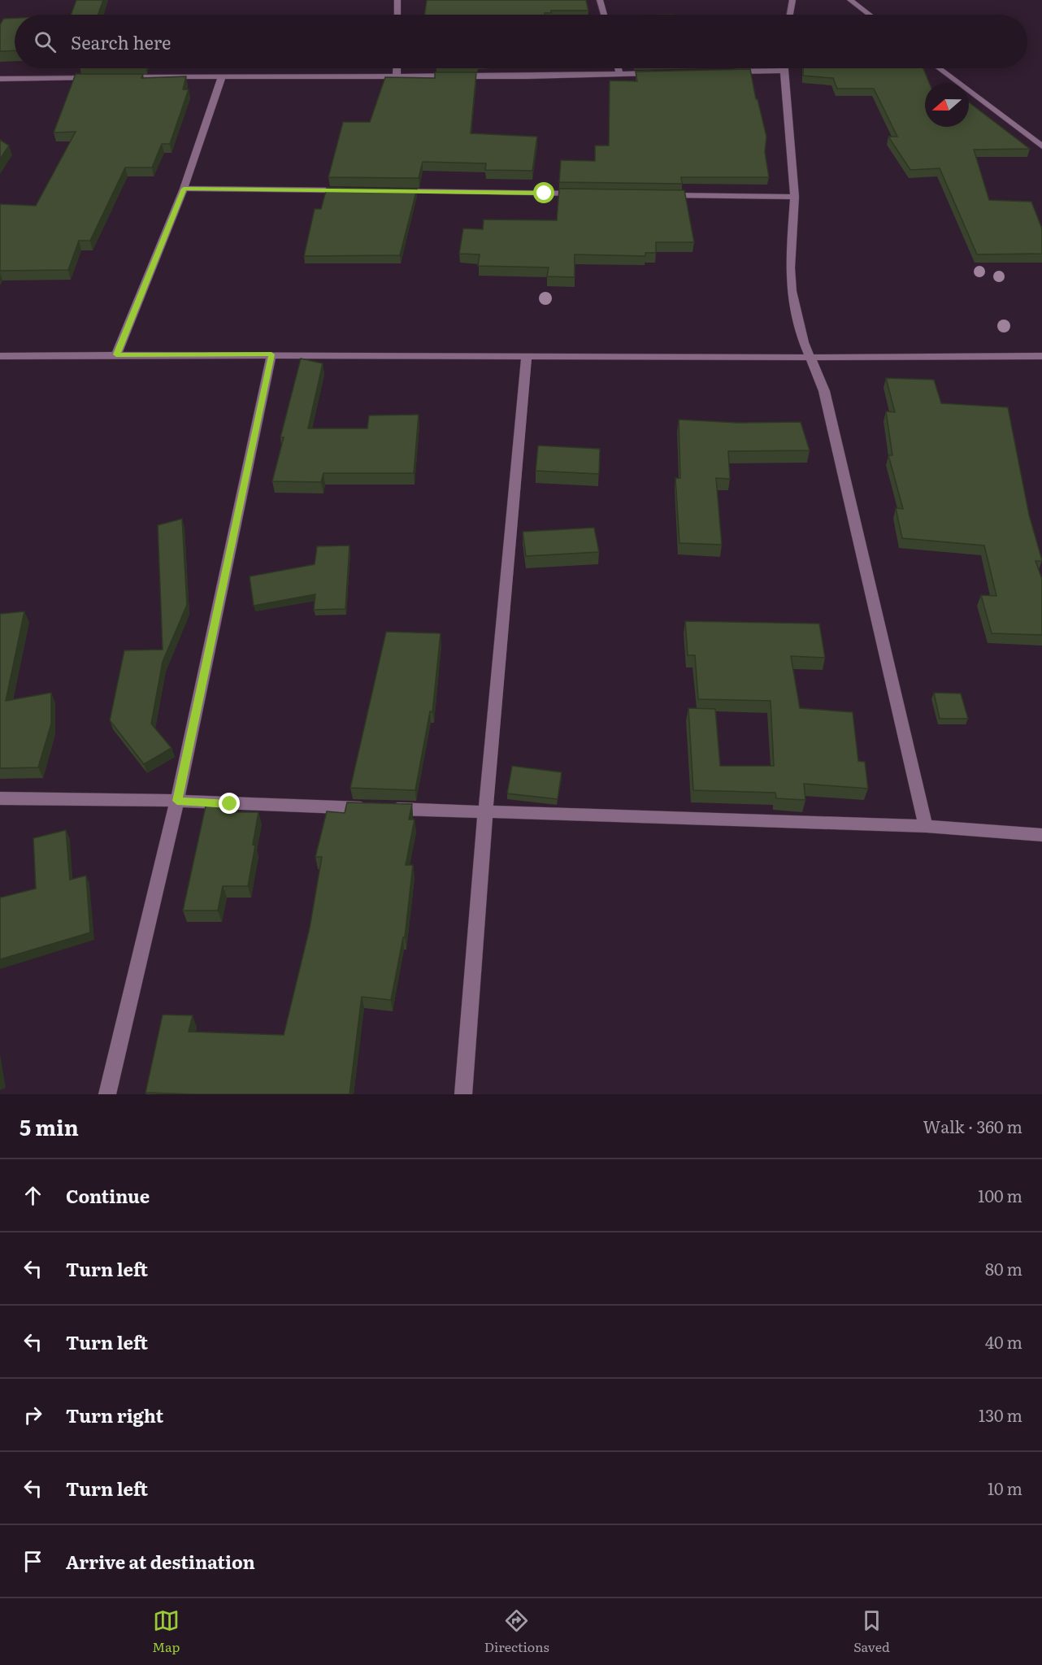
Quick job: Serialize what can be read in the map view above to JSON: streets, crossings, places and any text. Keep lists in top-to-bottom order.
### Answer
{
  "north": "left",
  "page": {
    "search": "Search here",
    "heading": ["5 min", "Walk · 360 m"],
    "list": [
      ["Continue", "100 m"],
      ["Turn left", "80 m"],
      ["Turn left", "40 m"],
      ["Turn right", "130 m"],
      ["Turn left", "10 m"],
      "Arrive at destination"
    ],
    "nav": ["Map", "Directions", "Saved"]
  }
}
